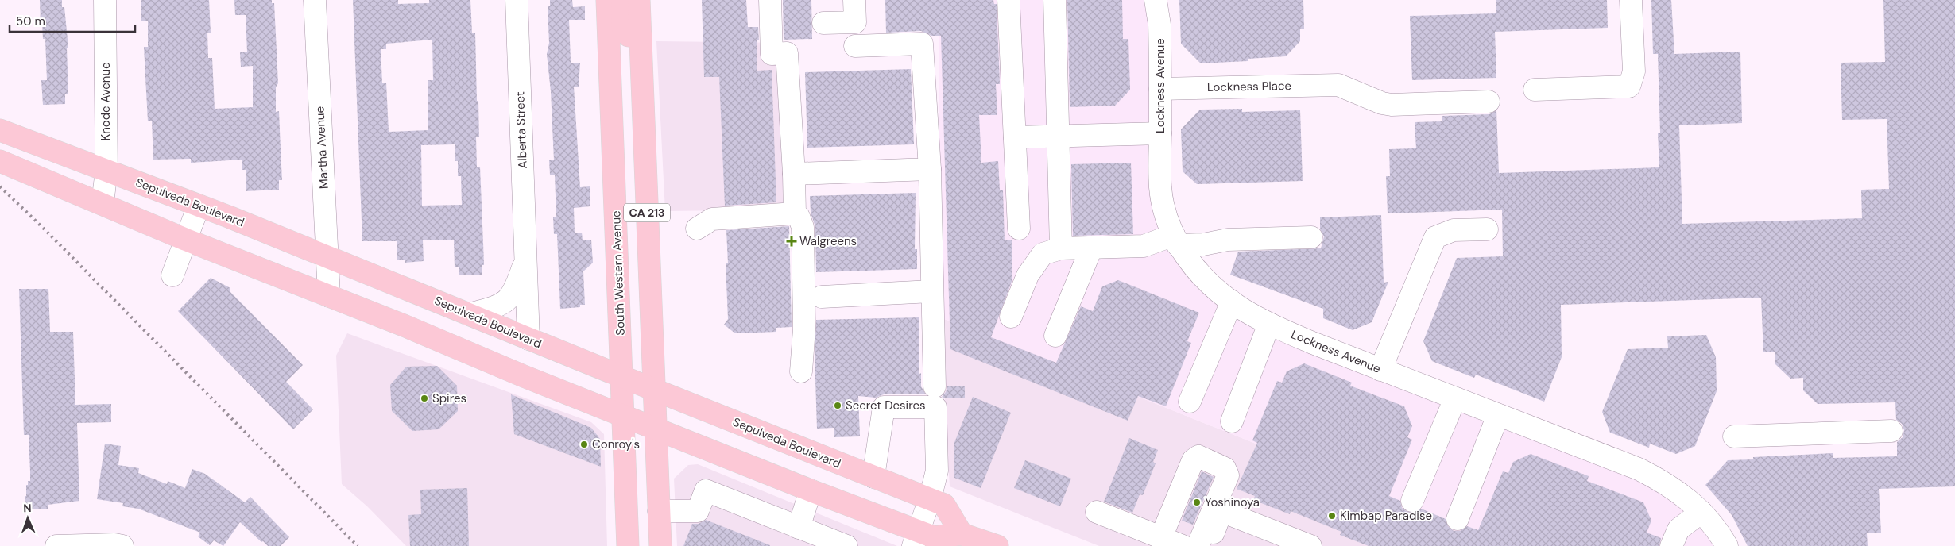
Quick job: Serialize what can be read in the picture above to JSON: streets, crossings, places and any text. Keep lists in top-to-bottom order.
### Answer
{
  "streets": {
    "main road": ["Sepulveda Boulevard", "CA 213", "South Western Avenue"],
    "street": [
      "Lockness Avenue",
      "Lockness Place",
      "Knode Avenue",
      "Alberta Street",
      "Martha Avenue"
    ]
  },
  "crossings": [
    ["Lockness Avenue", "Lockness Place"],
    ["Knode Avenue", "Sepulveda Boulevard"],
    ["Alberta Street", "Sepulveda Boulevard"],
    ["Martha Avenue", "Sepulveda Boulevard"],
    ["Sepulveda Boulevard", "CA 213"],
    ["Sepulveda Boulevard", "South Western Avenue"]
  ],
  "places": {
    "health": ["Walgreens"],
    "other": [
      "Spires",
      "Secret Desires",
      "Conroy's",
      "Yoshinoya",
      "Kimbap Paradise"
    ]
  },
  "scale_bar": "50 m",
  "north": "top"
}
